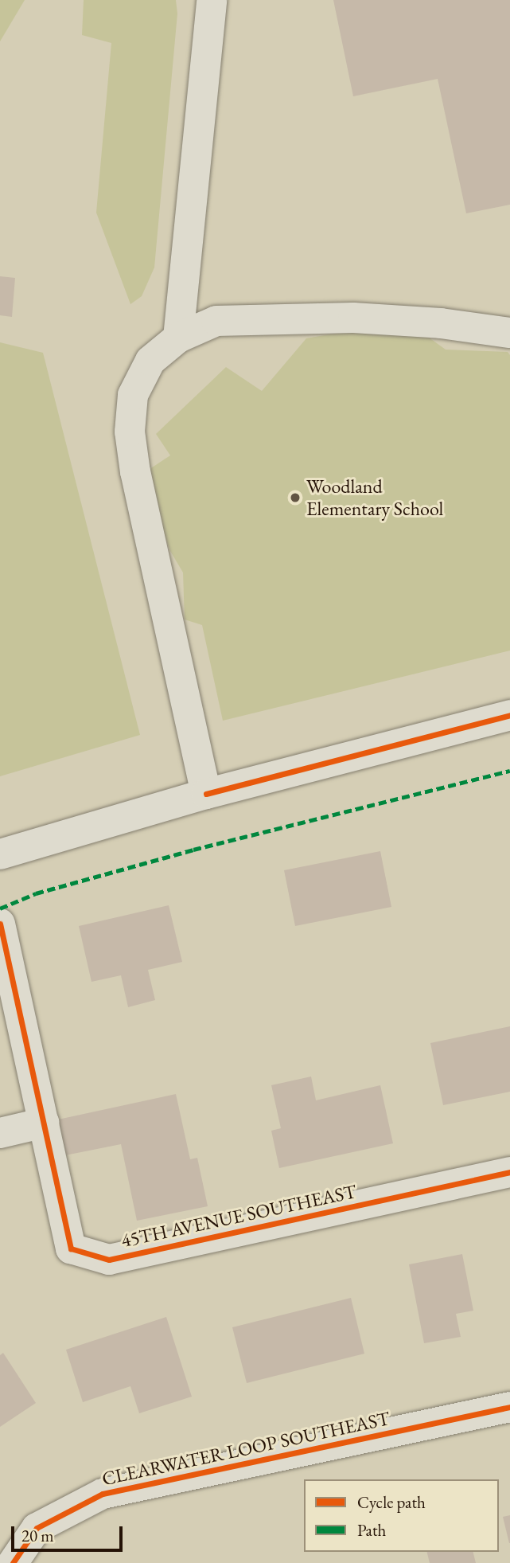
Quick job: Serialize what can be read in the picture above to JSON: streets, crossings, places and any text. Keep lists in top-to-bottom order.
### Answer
{
  "streets": {
    "street": ["45TH AVENUE SOUTHEAST", "CLEARWATER LOOP SOUTHEAST"]
  },
  "places": ["Woodland Elementary School"],
  "legend": ["Cycle path", "Path"],
  "scale_bar": "20 m"
}
